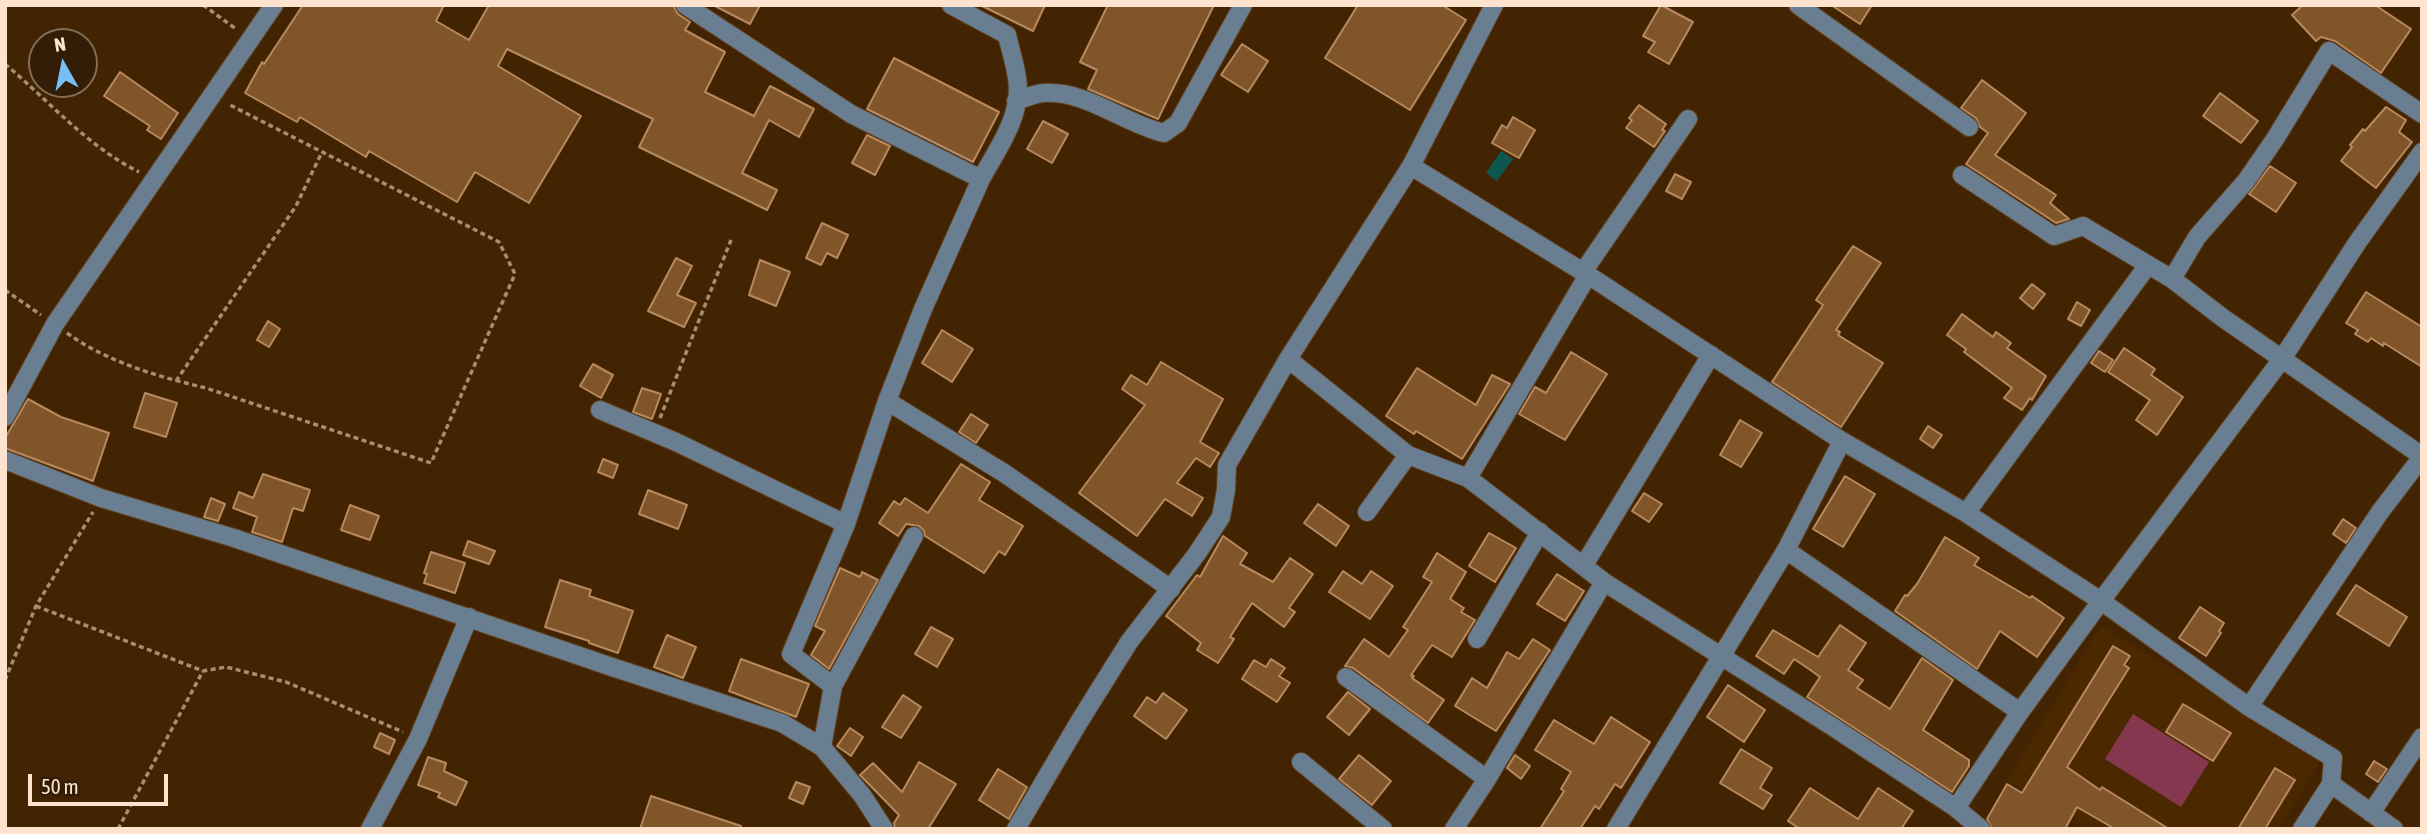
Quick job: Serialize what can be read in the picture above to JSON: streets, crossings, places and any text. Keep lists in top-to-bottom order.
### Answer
{
  "scale_bar": "50 m",
  "north": "top"
}
